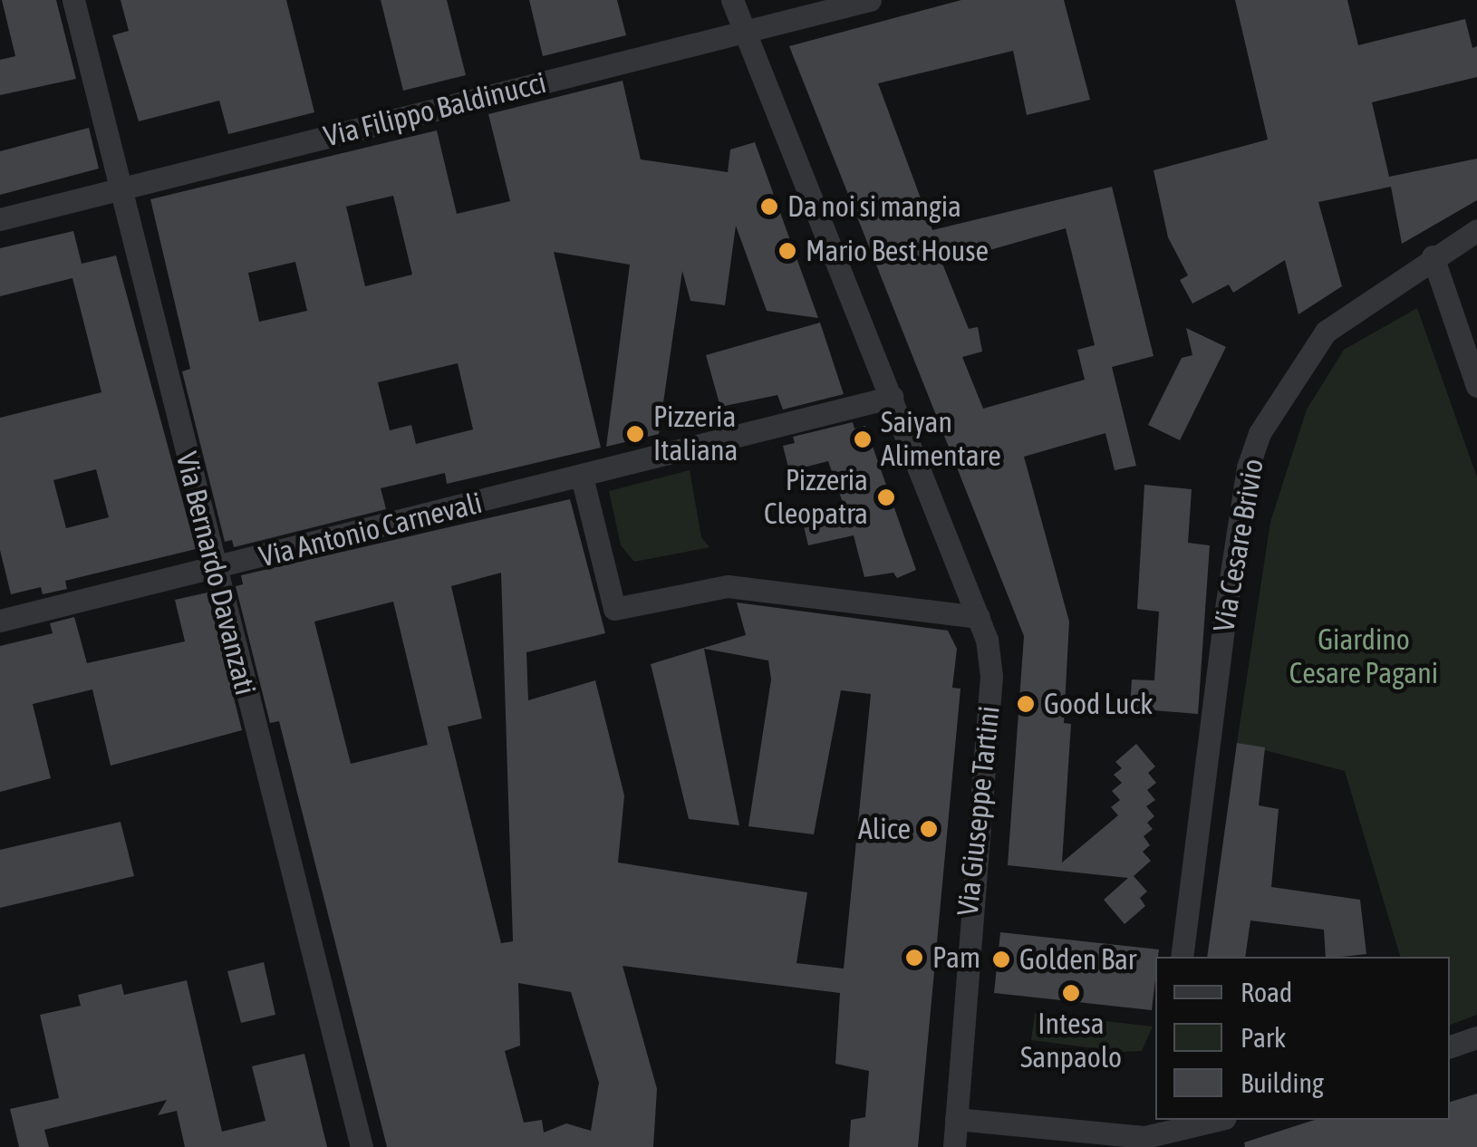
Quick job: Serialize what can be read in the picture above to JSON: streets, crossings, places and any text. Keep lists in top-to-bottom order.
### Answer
{
  "streets": {
    "street": [
      "Via Filippo Baldinucci",
      "Via Antonio Carnevali",
      "Via Cesare Brivio",
      "Via Bernardo Davanzati",
      "Via Giuseppe Tartini"
    ]
  },
  "crossings": [
    ["Via Filippo Baldinucci", "Via Bernardo Davanzati"],
    ["Via Filippo Baldinucci", "Via Giuseppe Tartini"],
    ["Via Antonio Carnevali", "Via Bernardo Davanzati"],
    ["Via Antonio Carnevali", "Via Giuseppe Tartini"]
  ],
  "parks": ["Giardino Cesare Pagani"],
  "places": [
    "Da noi si mangia",
    "Mario Best House",
    "Pizzeria Italiana",
    "Saiyan Alimentare",
    "Pizzeria Cleopatra",
    "Good Luck",
    "Alice",
    "Pam",
    "Golden Bar",
    "Intesa Sanpaolo"
  ],
  "legend": ["Road", "Park", "Building"]
}
